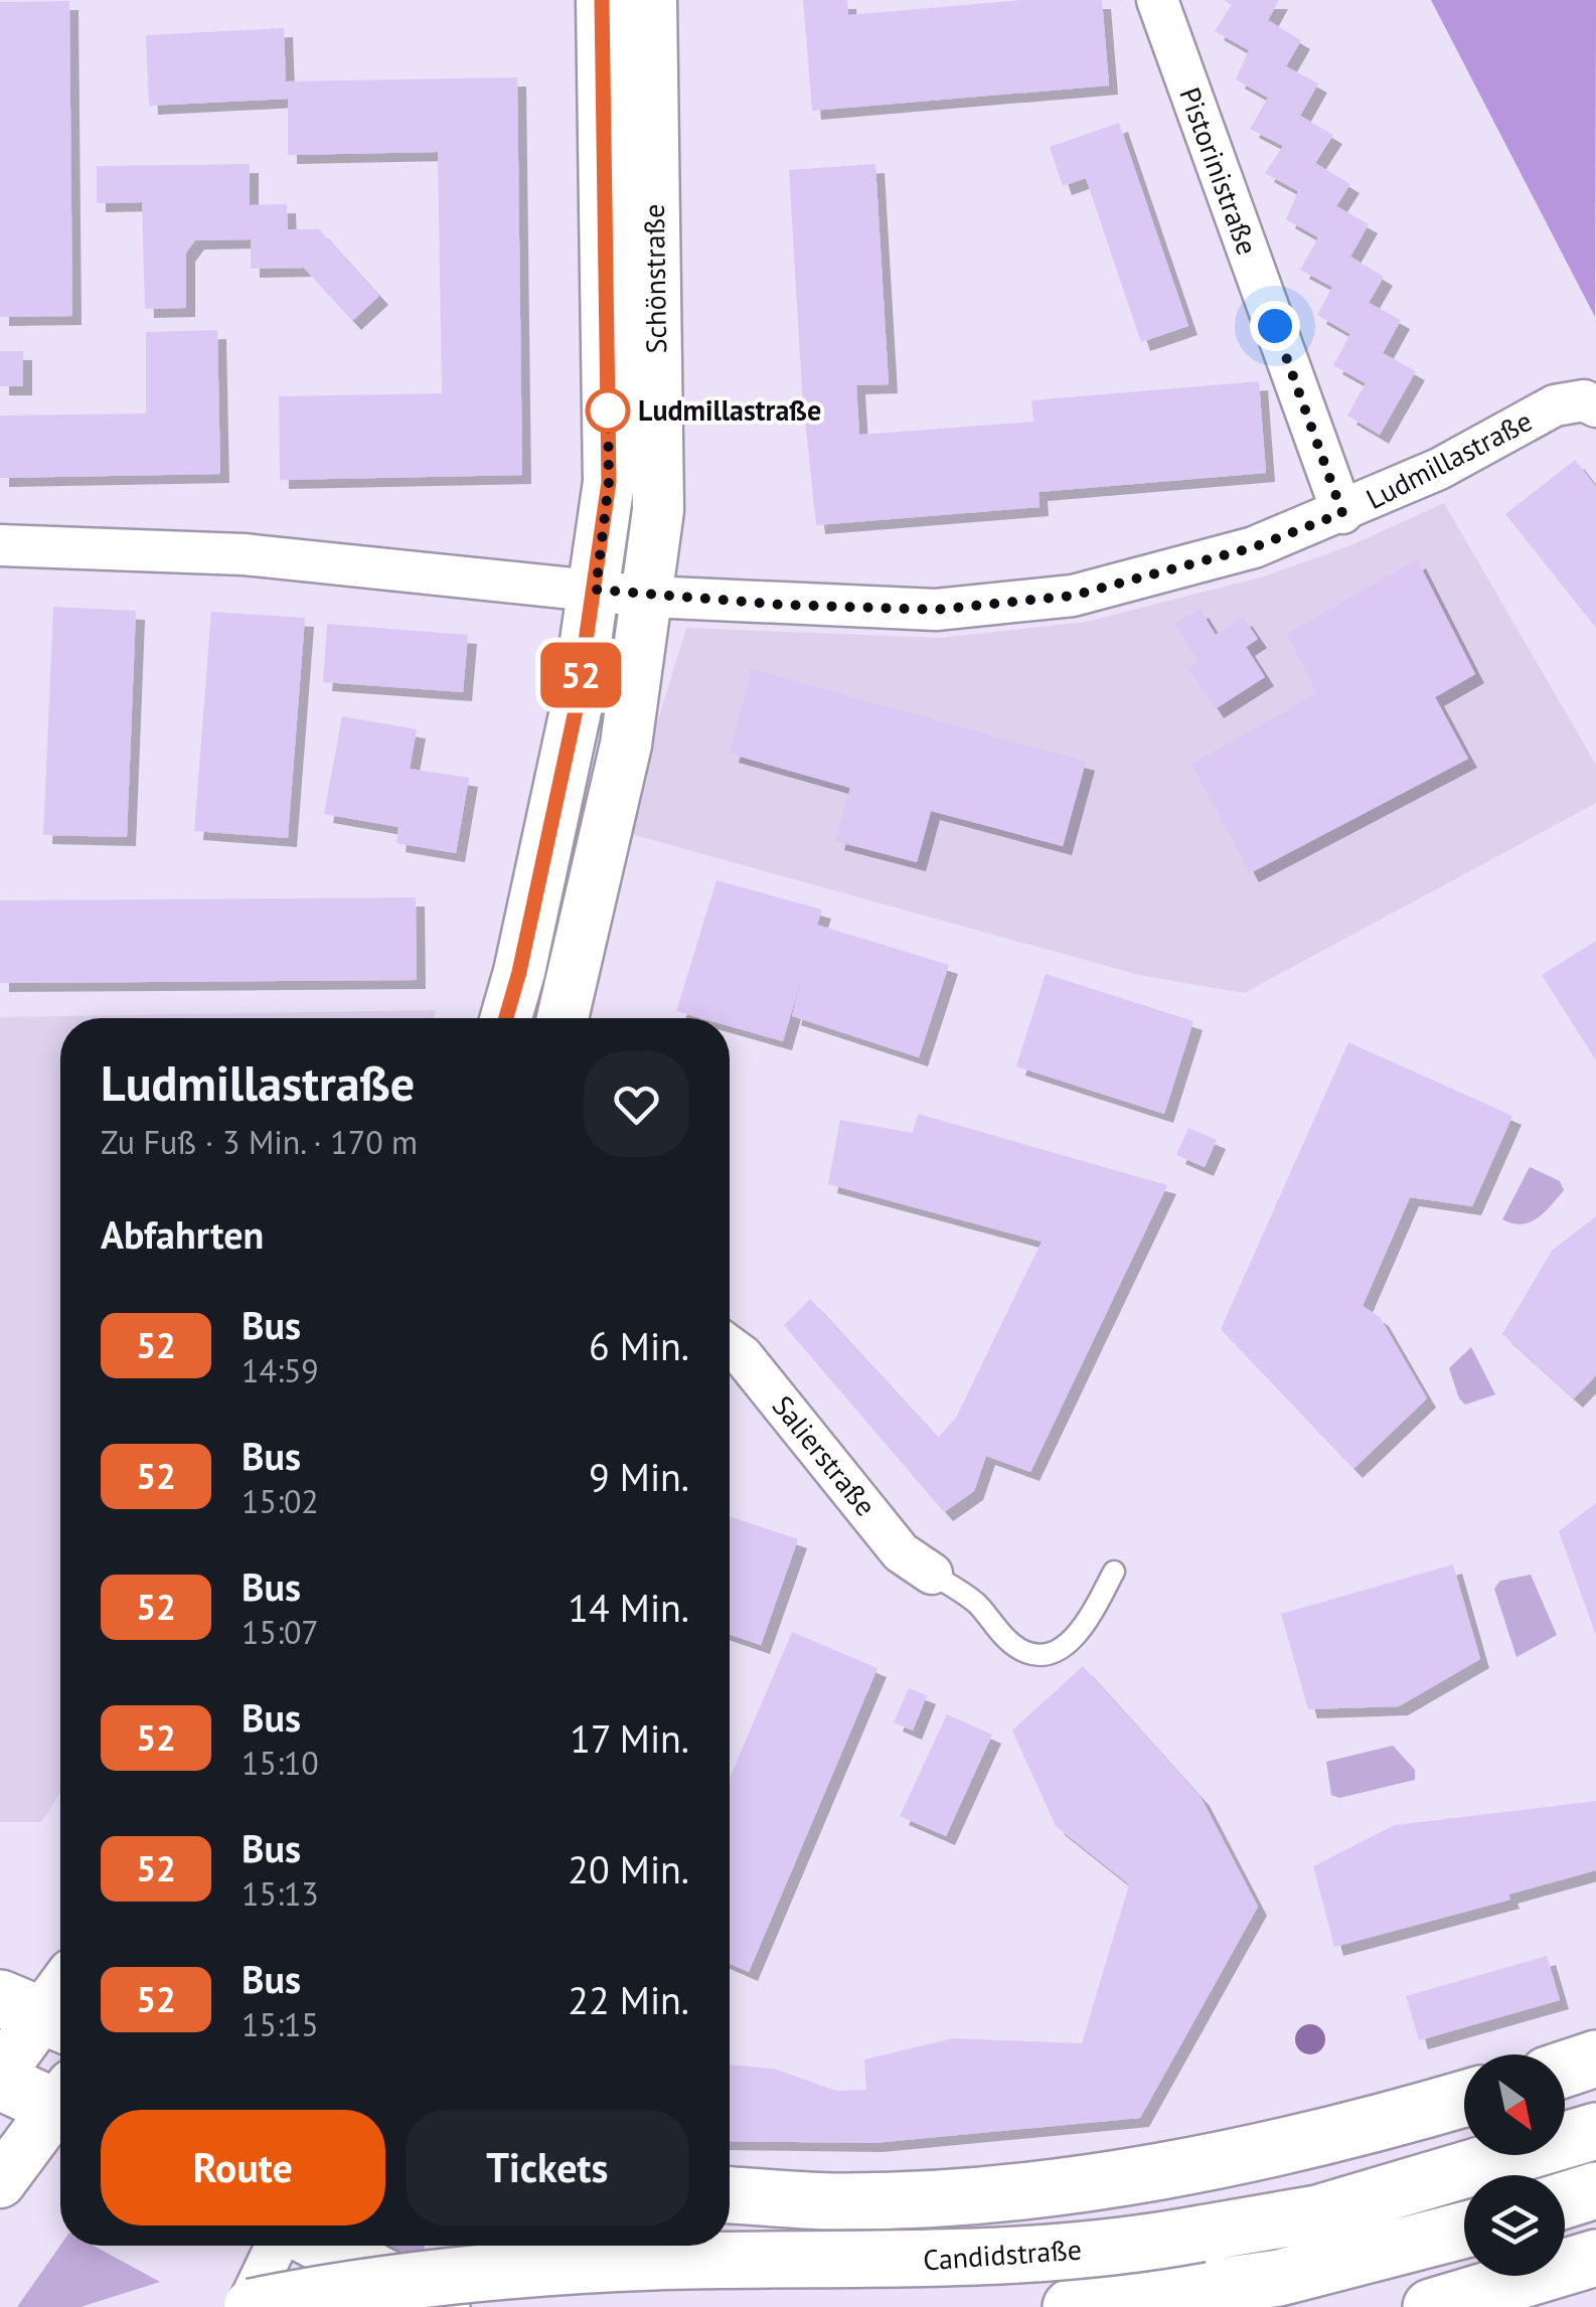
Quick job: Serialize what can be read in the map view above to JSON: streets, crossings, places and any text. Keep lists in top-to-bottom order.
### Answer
{
  "streets": {
    "main road": ["Candidstraße"],
    "street": [
      "Pistorinistraße",
      "Schönstraße",
      "Ludmillastraße",
      "Salierstraße"
    ]
  },
  "crossings": [
    ["Pistorinistraße", "Ludmillastraße"],
    ["Schönstraße", "Ludmillastraße"]
  ],
  "places": ["Ludmillastraße"],
  "lines": ["bus line 52"],
  "north": "bottom right",
  "page": {
    "on_map": "52",
    "heading": [
      ["Ludmillastraße", "Zu Fuß · 3 Min. · 170 m"],
      "Abfahrten"
    ],
    "list": [
      {
        "mark": "52",
        "name": "Bus",
        "note": "14:59",
        "value": "6 Min."
      },
      {
        "mark": "52",
        "name": "Bus",
        "note": "15:02",
        "value": "9 Min."
      },
      {
        "mark": "52",
        "name": "Bus",
        "note": "15:07",
        "value": "14 Min."
      },
      {
        "mark": "52",
        "name": "Bus",
        "note": "15:10",
        "value": "17 Min."
      },
      {
        "mark": "52",
        "name": "Bus",
        "note": "15:13",
        "value": "20 Min."
      },
      {
        "mark": "52",
        "name": "Bus",
        "note": "15:15",
        "value": "22 Min."
      }
    ],
    "buttons": ["Route", "Tickets"]
  }
}
